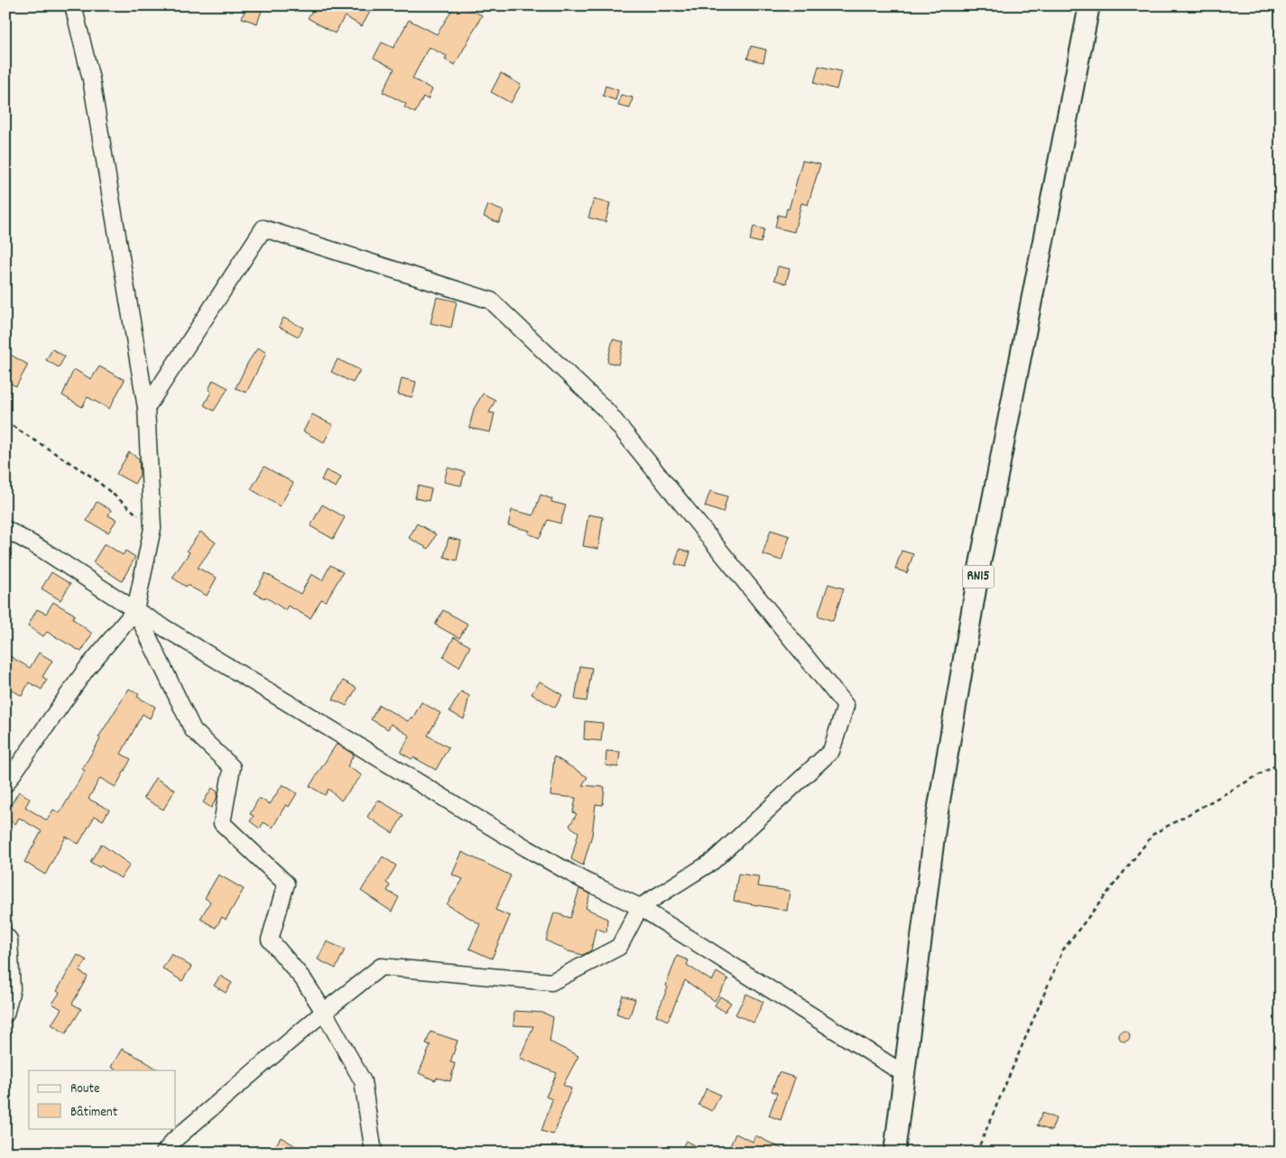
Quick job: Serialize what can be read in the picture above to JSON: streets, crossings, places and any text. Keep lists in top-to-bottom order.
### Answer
{
  "streets": {
    "main road": ["RN15"]
  },
  "legend": ["Route", "Bâtiment"]
}
